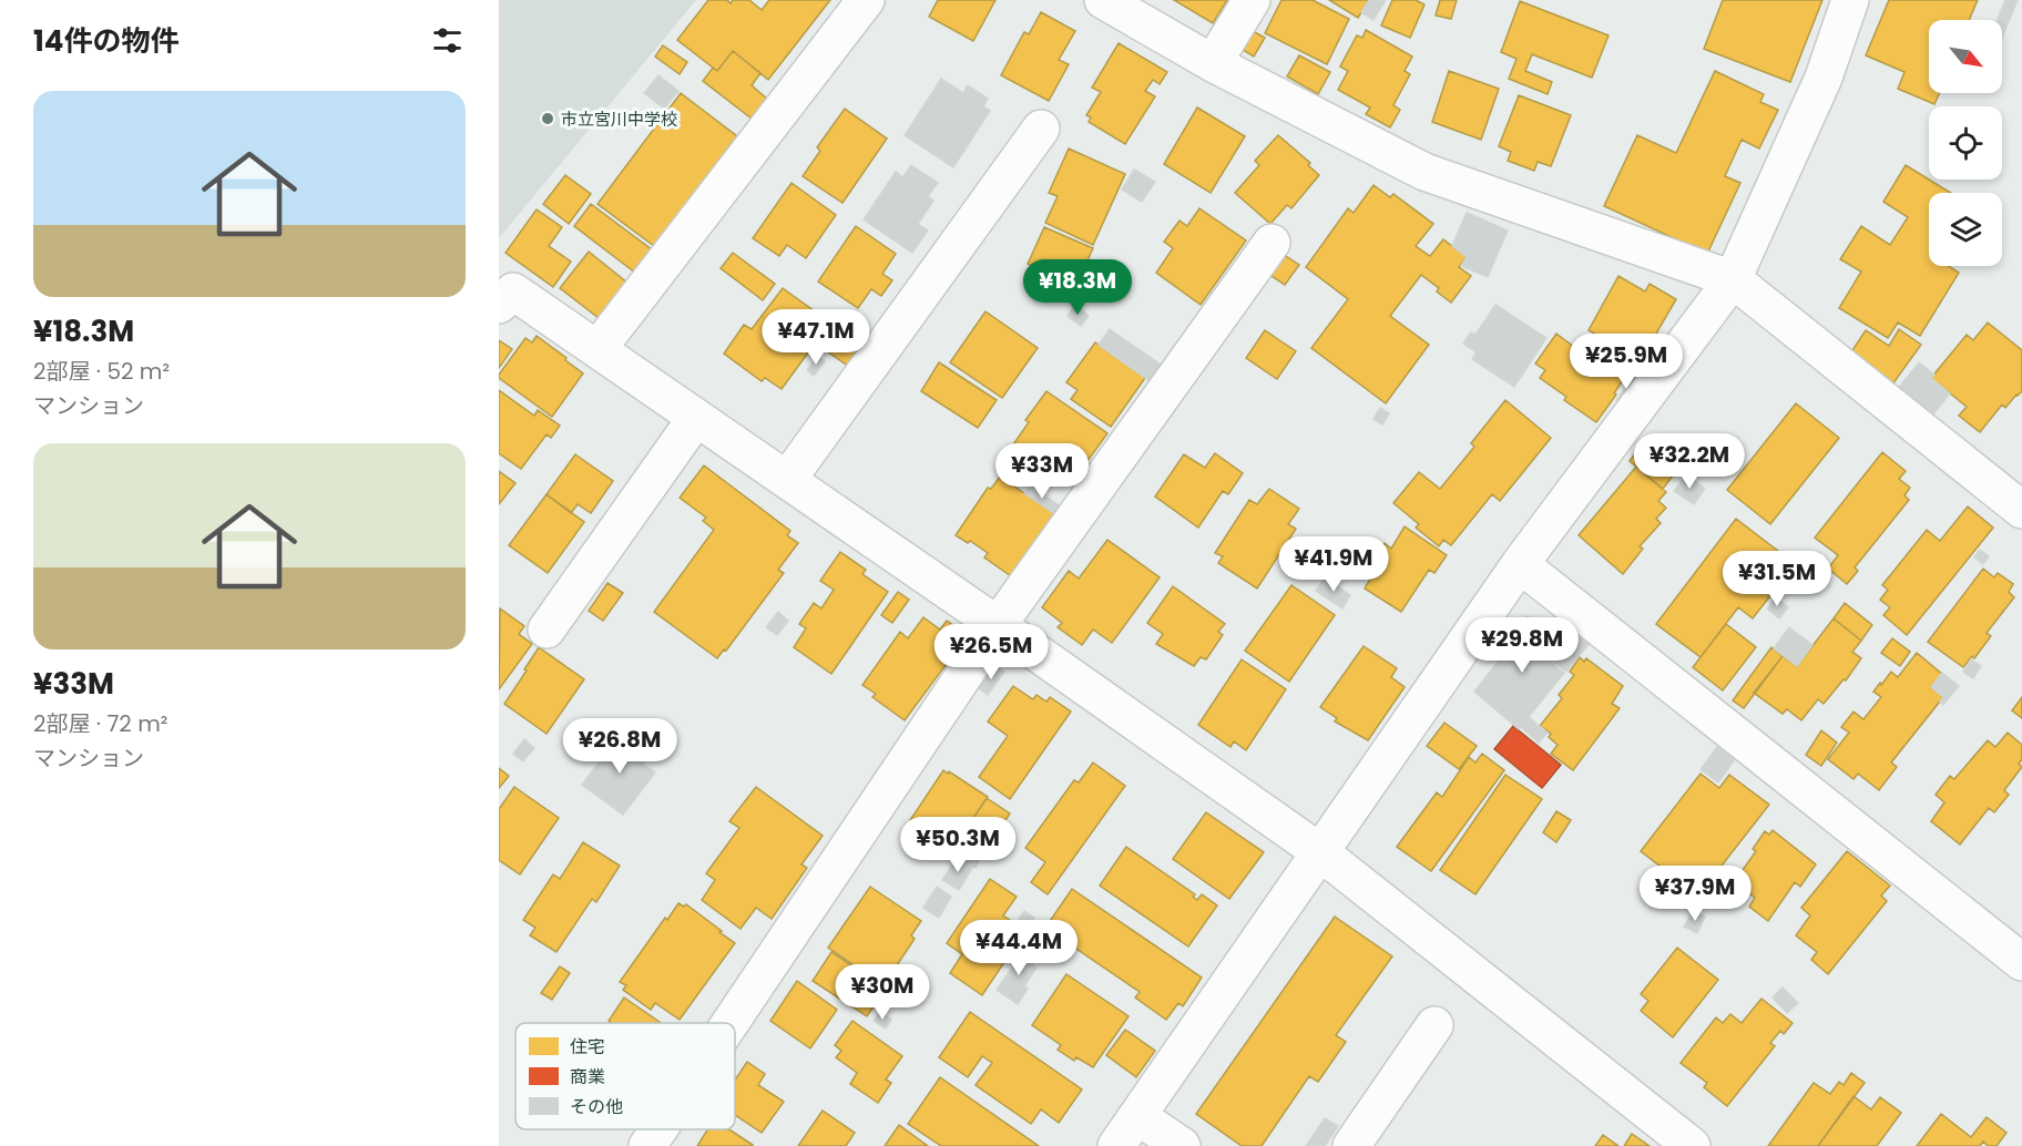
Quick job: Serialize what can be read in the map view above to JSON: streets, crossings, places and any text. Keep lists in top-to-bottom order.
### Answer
{
  "places": ["市立宮川中学校"],
  "legend": ["住宅", "商業", "その他"],
  "north": "bottom right",
  "page": {
    "heading": "14件の物件",
    "list": [
      {
        "name": "¥18.3M",
        "note": "2部屋 · 52 m² · マンション"
      },
      {
        "name": "¥33M",
        "note": "2部屋 · 72 m² · マンション"
      }
    ],
    "price": [
      "¥18.3M",
      "¥47.1M",
      "¥25.9M",
      "¥32.2M",
      "¥33M",
      "¥41.9M",
      "¥31.5M",
      "¥29.8M",
      "¥26.5M",
      "¥26.8M",
      "¥50.3M",
      "¥37.9M",
      "¥44.4M",
      "¥30M"
    ]
  }
}
